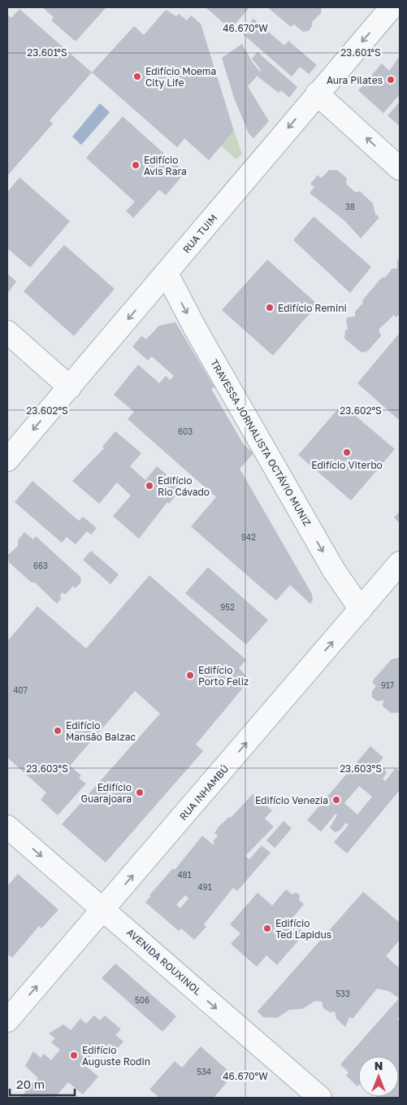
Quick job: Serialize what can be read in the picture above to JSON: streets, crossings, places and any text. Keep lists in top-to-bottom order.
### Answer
{
  "streets": {
    "street": [
      "RUA TUIM",
      "TRAVESSA JORNALISTA OCTÁVIO MUNIZ",
      "RUA INHAMBÚ",
      "AVENIDA ROUXINOL"
    ]
  },
  "crossings": [
    ["RUA TUIM", "TRAVESSA JORNALISTA OCTÁVIO MUNIZ"],
    ["TRAVESSA JORNALISTA OCTÁVIO MUNIZ", "RUA INHAMBÚ"],
    ["RUA INHAMBÚ", "AVENIDA ROUXINOL"]
  ],
  "one_way": [
    "RUA TUIM",
    "TRAVESSA JORNALISTA OCTÁVIO MUNIZ",
    "RUA INHAMBÚ",
    "AVENIDA ROUXINOL"
  ],
  "places": [
    "Edifício Moema City Life",
    "Aura Pilates",
    "Edifício Avis Rara",
    "Edifício Remini",
    "Edifício Viterbo",
    "Edifício Rio Cávado",
    "Edifício Porto Feliz",
    "Edifício Mansão Balzac",
    "Edifício Guarajoara",
    "Edifício Venezia",
    "Edifício Ted Lapidus",
    "Edifício Auguste Rodin"
  ],
  "house_numbers": [
    "38",
    "603",
    "942",
    "663",
    "952",
    "917",
    "407",
    "481",
    "491",
    "533",
    "506",
    "534"
  ],
  "scale_bar": "20 m",
  "north": "top",
  "coordinates": [
    "46.670°W",
    "23.601°S",
    "23.602°S",
    "23.603°S"
  ]
}
